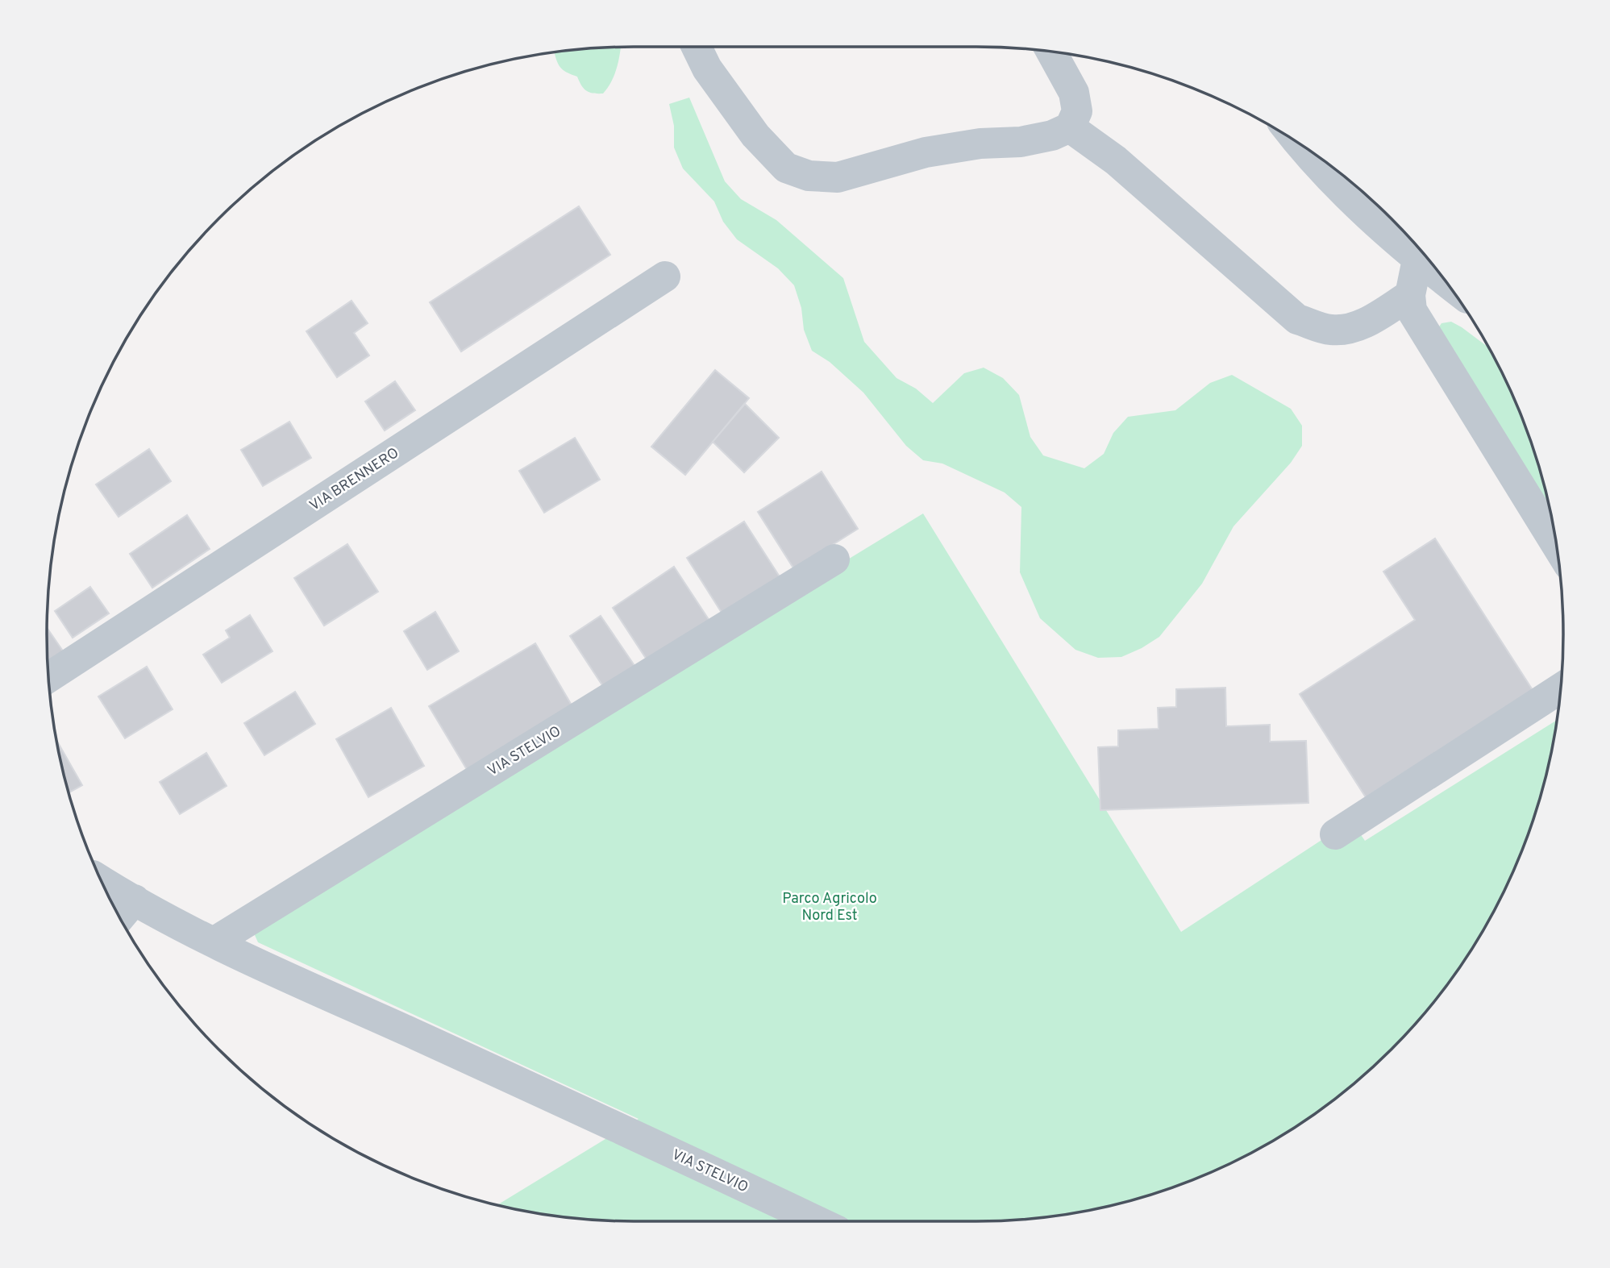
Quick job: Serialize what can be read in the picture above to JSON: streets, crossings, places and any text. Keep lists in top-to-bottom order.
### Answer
{
  "streets": {
    "street": ["VIA BRENNERO", "VIA STELVIO"]
  },
  "parks": ["Parco Agricolo Nord Est"]
}
